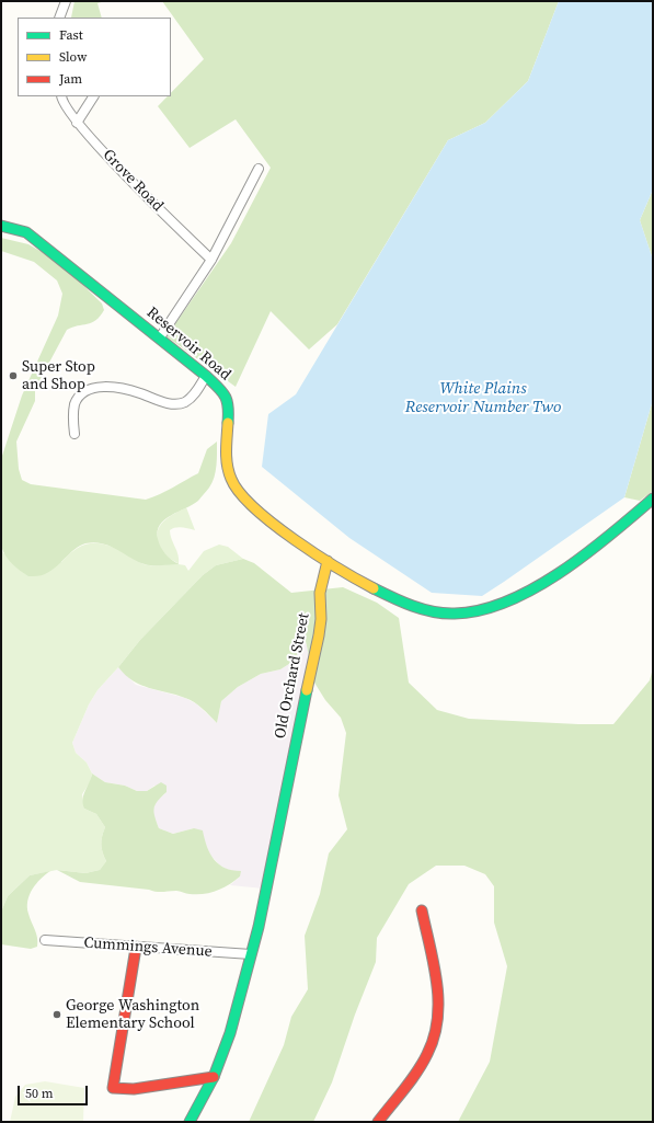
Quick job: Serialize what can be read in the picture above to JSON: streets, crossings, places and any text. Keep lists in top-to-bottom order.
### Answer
{
  "streets": {
    "street": [
      "Grove Road",
      "Reservoir Road",
      "Old Orchard Street",
      "Cummings Avenue"
    ]
  },
  "crossings": [
    ["Reservoir Road", "Old Orchard Street"],
    ["Old Orchard Street", "Cummings Avenue"]
  ],
  "water": ["White Plains Reservoir Number Two"],
  "places": ["Super Stop and Shop", "George Washington Elementary School"],
  "legend": ["Fast", "Slow", "Jam"],
  "scale_bar": "50 m"
}
